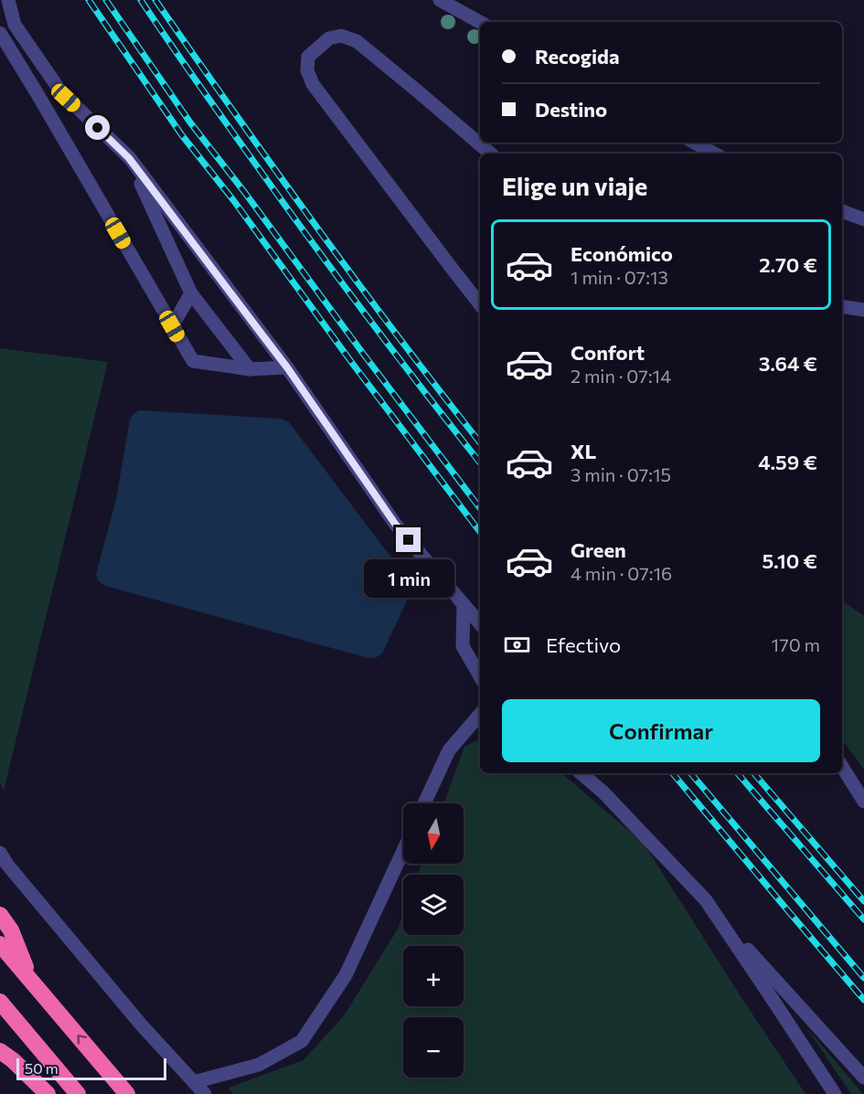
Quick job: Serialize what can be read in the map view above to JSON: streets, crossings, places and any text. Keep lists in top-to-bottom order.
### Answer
{
  "scale_bar": "50 m",
  "north": "bottom",
  "page": {
    "banner": ["Recogida", "Destino"],
    "heading": "Elige un viaje",
    "list": [
      {
        "name": "Económico",
        "note": "1 min · 07:13",
        "value": "2.70 €"
      },
      {
        "name": "Confort",
        "note": "2 min · 07:14",
        "value": "3.64 €"
      },
      {
        "name": "XL",
        "note": "3 min · 07:15",
        "value": "4.59 €"
      },
      {
        "name": "Green",
        "note": "4 min · 07:16",
        "value": "5.10 €"
      }
    ],
    "bubble": "1 min",
    "pay": ["Efectivo", "170 m"],
    "buttons": "Confirmar",
    "map_buttons": ["+", "−"],
    "scale": "50 m"
  }
}
